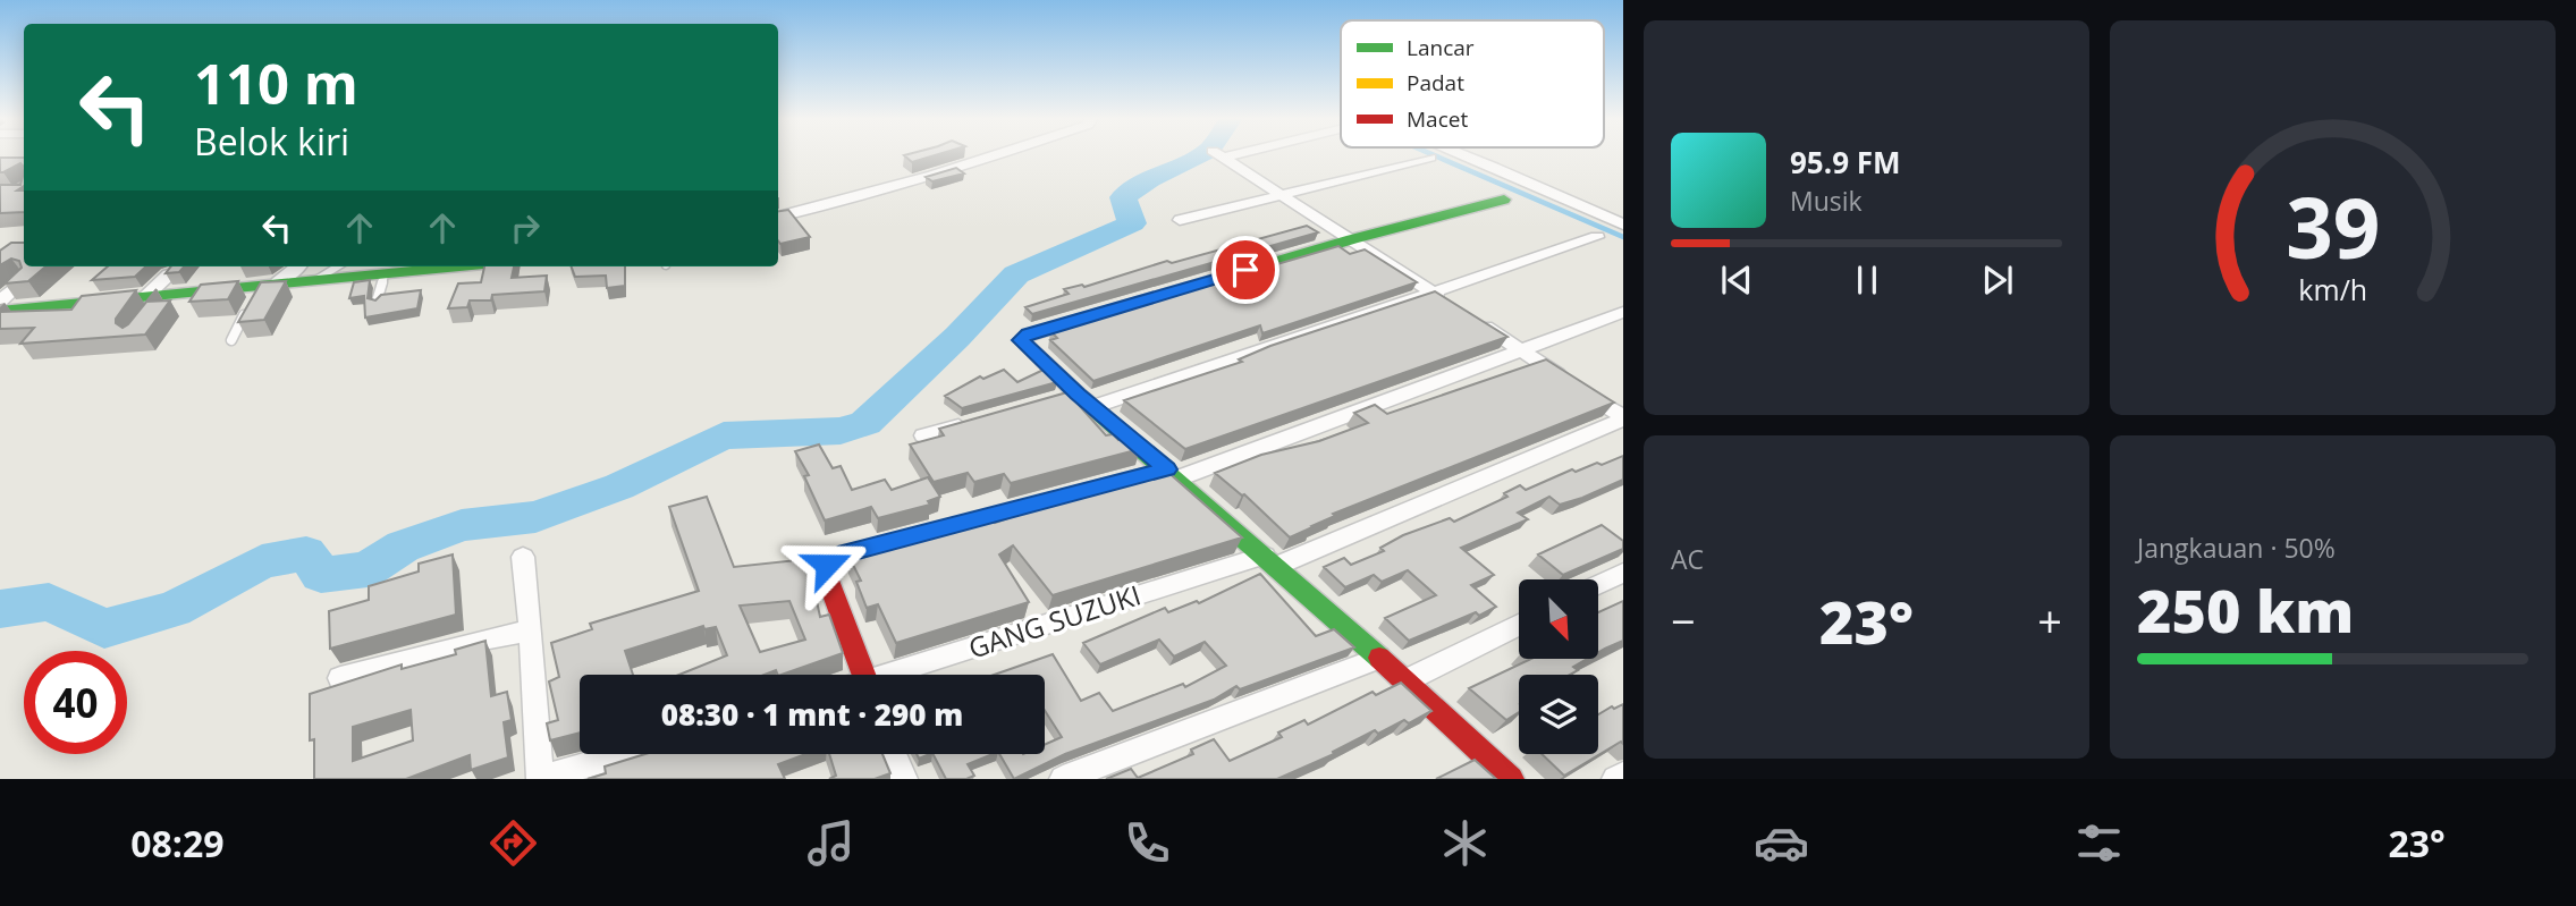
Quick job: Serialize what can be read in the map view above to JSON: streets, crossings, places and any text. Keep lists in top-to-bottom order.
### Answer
{
  "streets": {
    "street": ["GANG SUZUKI"]
  },
  "legend": ["Lancar", "Padat", "Macet"],
  "north": "bottom right",
  "page": {
    "turn": ["110 m", "Belok kiri"],
    "song": ["95.9 FM", "Musik"],
    "tile": [
      "AC",
      ["Jangkauan · 50%", "250 km"]
    ],
    "heat": ["−", "23°", "+"],
    "limit": "40",
    "trip": "08:30 · 1 mnt · 290 m",
    "tabs": ["08:29", "23°"],
    "gauge": ["39", "km/h"]
  }
}
